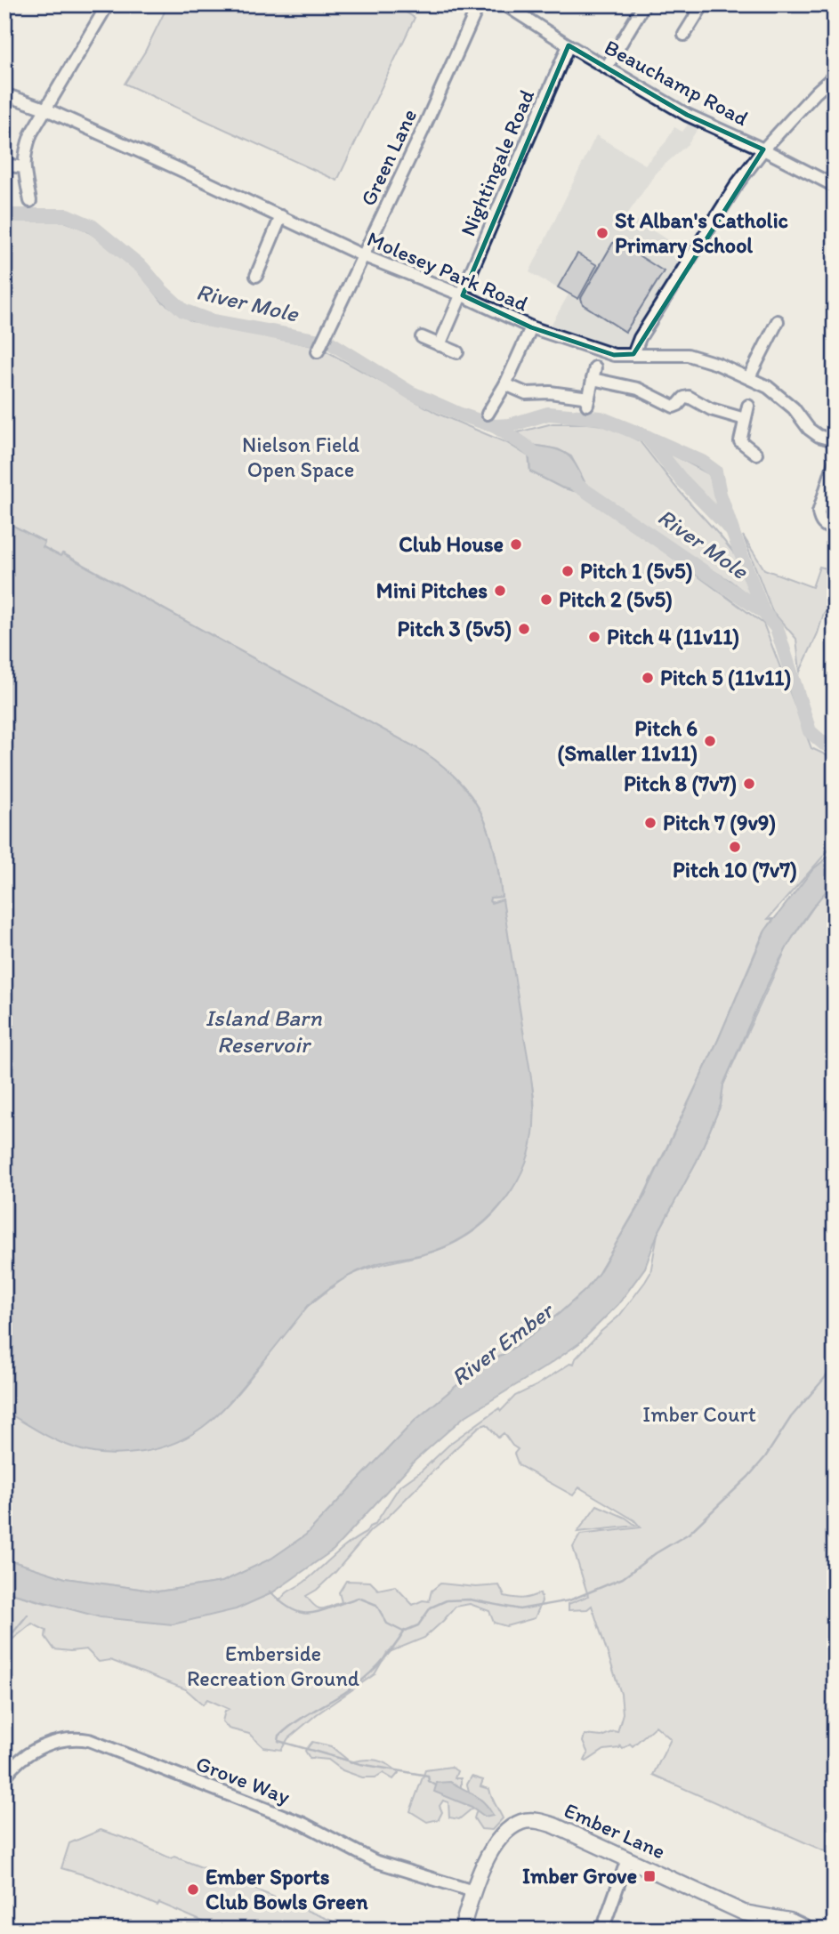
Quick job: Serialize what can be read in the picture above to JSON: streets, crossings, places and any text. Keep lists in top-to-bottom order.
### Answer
{
  "streets": {
    "main road": ["Ember Lane"],
    "street": [
      "Beauchamp Road",
      "Green Lane",
      "Nightingale Road",
      "Molesey Park Road",
      "Grove Way"
    ]
  },
  "crossings": [
    ["Beauchamp Road", "Nightingale Road"],
    ["Green Lane", "Molesey Park Road"],
    ["Nightingale Road", "Molesey Park Road"],
    ["Grove Way", "Ember Lane"]
  ],
  "water": ["River Mole", "Island Barn Reservoir", "River Ember"],
  "parks": ["Nielson Field Open Space", "Imber Court", "Emberside Recreation Ground"],
  "places": {
    "other": [
      "St Alban's Catholic Primary School",
      "Club House",
      "Pitch 1 (5v5)",
      "Mini Pitches",
      "Pitch 2 (5v5)",
      "Pitch 3 (5v5)",
      "Pitch 4 (11v11)",
      "Pitch 5 (11v11)",
      "Pitch 6 (Smaller 11v11)",
      "Pitch 8 (7v7)",
      "Pitch 7 (9v9)",
      "Pitch 10 (7v7)",
      "Ember Sports Club Bowls Green"
    ],
    "transit": ["Imber Grove"]
  }
}
